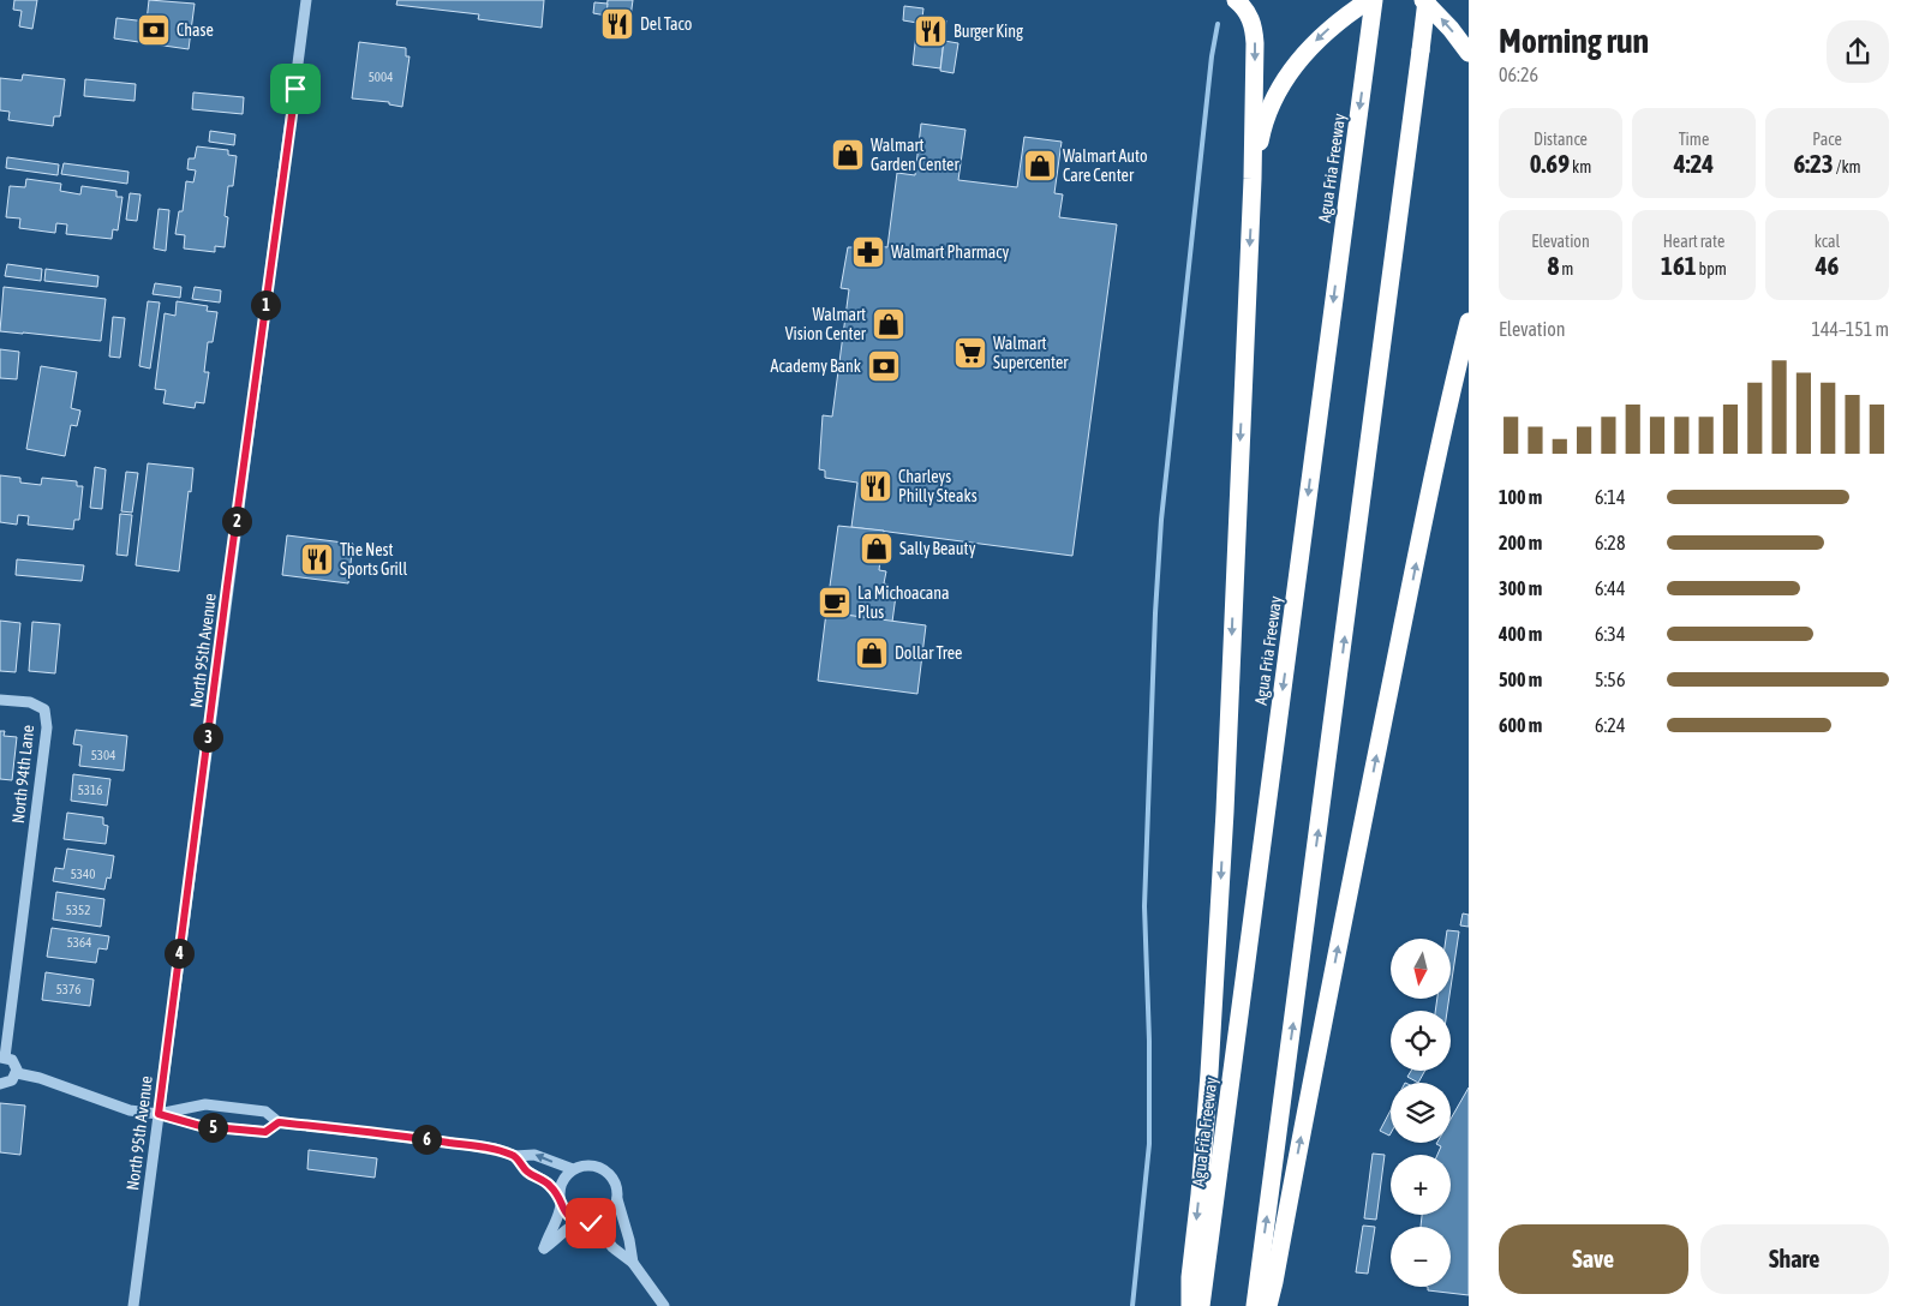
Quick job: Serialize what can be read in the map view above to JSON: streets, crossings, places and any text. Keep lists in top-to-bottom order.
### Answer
{
  "streets": {
    "highway": ["Agua Fria Freeway"],
    "street": ["North 95th Avenue", "North 94th Lane"]
  },
  "places": {
    "restaurant": [
      "Del Taco",
      "Burger King",
      "Charleys Philly Steaks",
      "The Nest Sports Grill"
    ],
    "bank": ["Chase", "Academy Bank"],
    "shop": [
      "Walmart Garden Center",
      "Walmart Auto Care Center",
      "Walmart Vision Center",
      "Sally Beauty",
      "Dollar Tree"
    ],
    "pharmacy": ["Walmart Pharmacy"],
    "supermarket": ["Walmart Supercenter"],
    "cafe": ["La Michoacana Plus"]
  },
  "house_numbers": [
    "5004",
    "5304",
    "5316",
    "5340",
    "5352",
    "5364",
    "5376"
  ],
  "north": "bottom",
  "page": {
    "heading": ["Morning run", "06:26"],
    "stats": [
      ["Distance", "0.69 km"],
      ["Time", "4:24"],
      ["Pace", "6:23 /km"],
      ["Elevation", "8 m"],
      ["Heart rate", "161 bpm"],
      ["kcal", "46"]
    ],
    "pins": [
      "1",
      "2",
      "3",
      "4",
      "5",
      "6"
    ],
    "chart": ["Elevation", "144–151 m"],
    "list": [
      {
        "name": "100 m",
        "note": "6:14"
      },
      {
        "name": "200 m",
        "note": "6:28"
      },
      {
        "name": "300 m",
        "note": "6:44"
      },
      {
        "name": "400 m",
        "note": "6:34"
      },
      {
        "name": "500 m",
        "note": "5:56"
      },
      {
        "name": "600 m",
        "note": "6:24"
      }
    ],
    "map_buttons": ["+", "−"],
    "buttons": ["Save", "Share"]
  }
}
